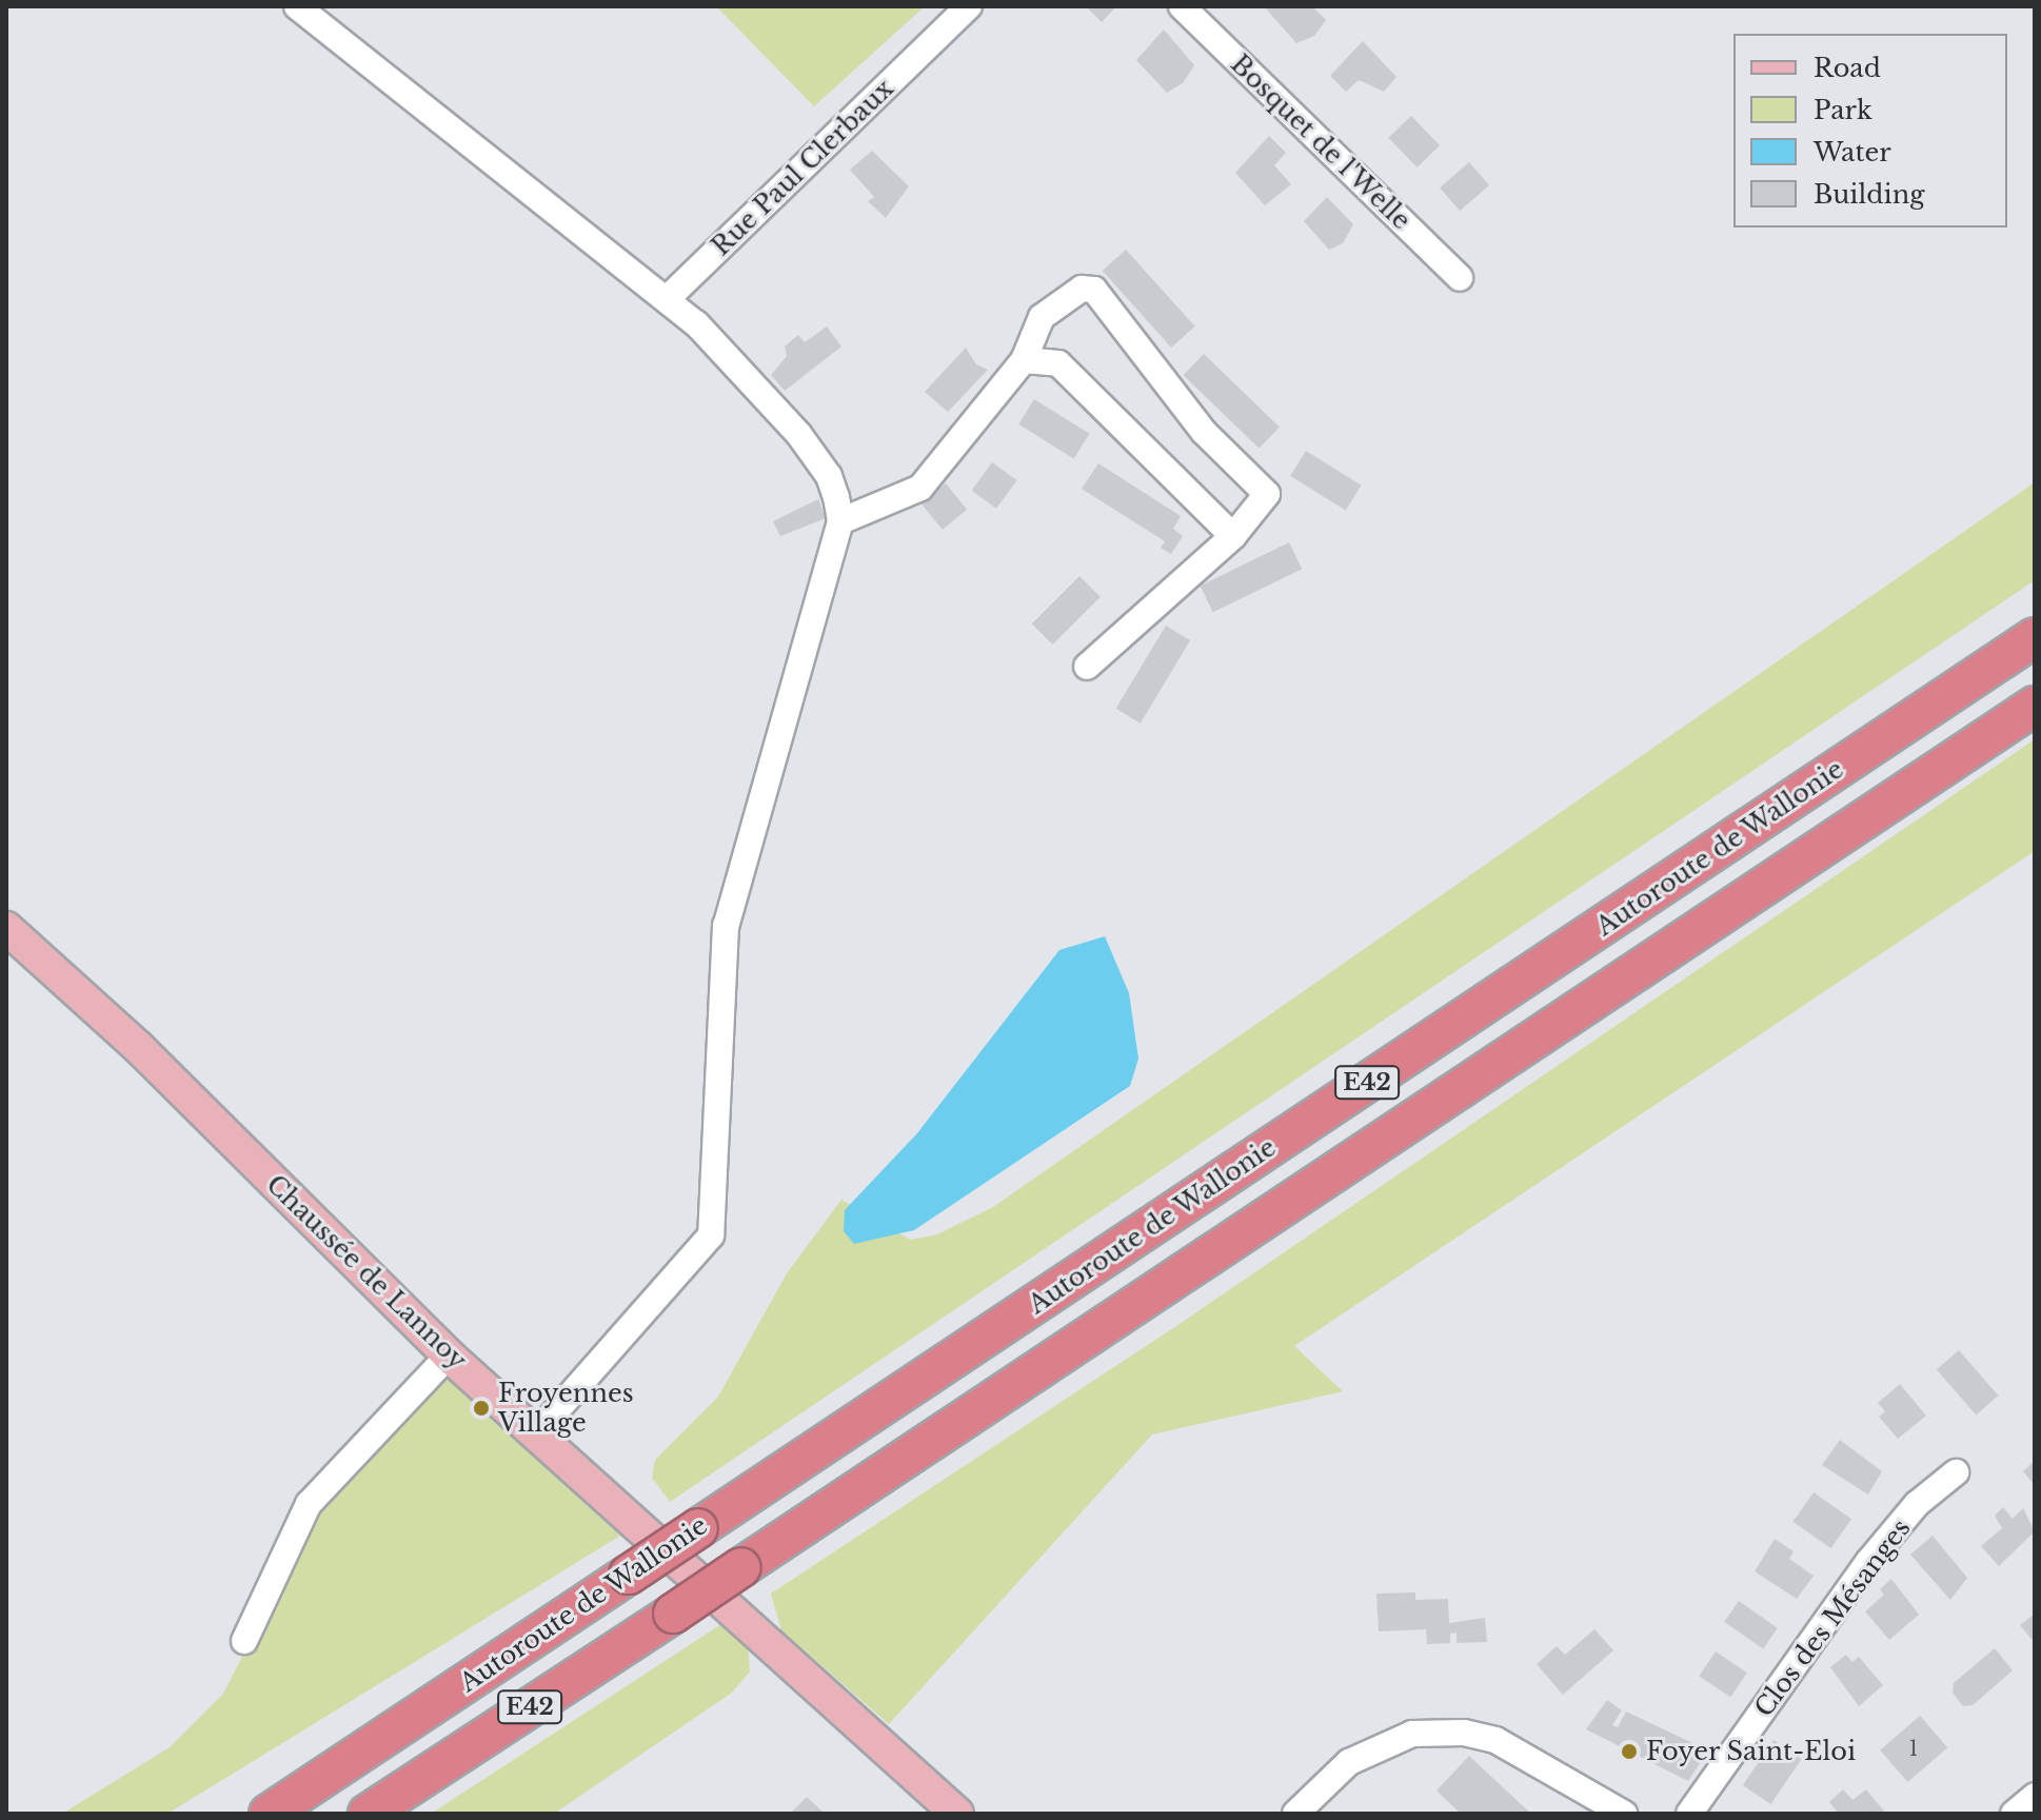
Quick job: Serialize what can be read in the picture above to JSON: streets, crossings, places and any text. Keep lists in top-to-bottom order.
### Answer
{
  "streets": {
    "highway": ["Autoroute de Wallonie", "E42"],
    "main road": ["Chaussée de Lannoy"],
    "street": ["Bosquet de l'Welle", "Rue Paul Clerbaux", "Clos des Mésanges"]
  },
  "places": ["Froyennes Village", "Foyer Saint-Eloi"],
  "house_numbers": ["1"],
  "legend": [
    "Road",
    "Park",
    "Water",
    "Building"
  ]
}
